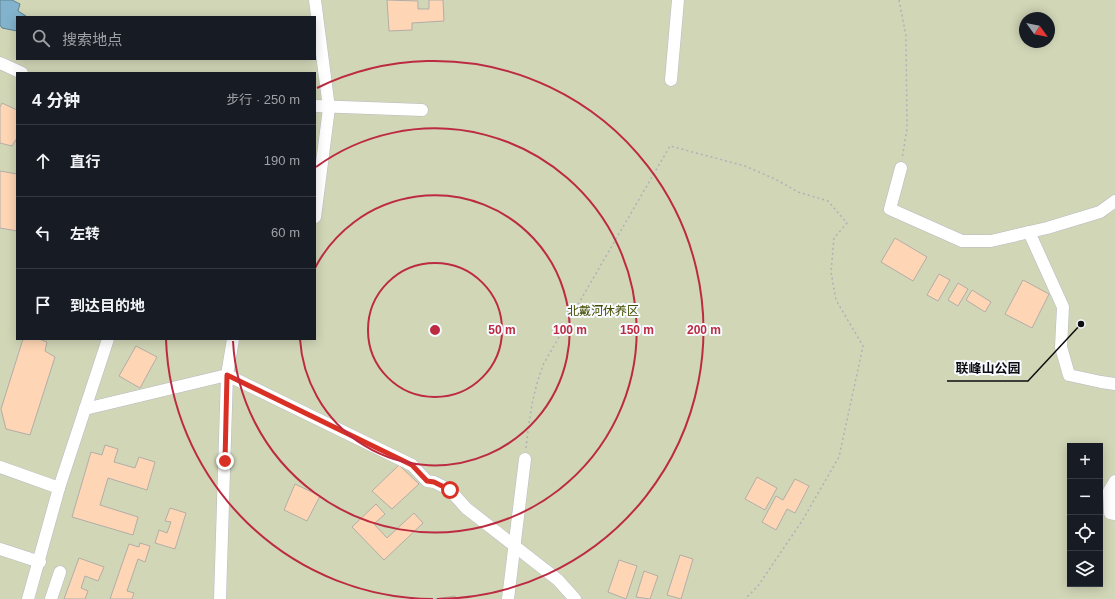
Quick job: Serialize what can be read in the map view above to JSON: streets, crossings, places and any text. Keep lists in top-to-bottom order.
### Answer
{
  "parks": ["北戴河休养区"],
  "places": ["联峰山公园"],
  "north": "bottom right",
  "page": {
    "search": "搜索地点",
    "heading": ["4 分钟", "步行 · 250 m"],
    "list": [
      ["直行", "190 m"],
      ["左转", "60 m"],
      "到达目的地"
    ],
    "map_buttons": ["+", "−"]
  },
  "rings": [
    "50 m",
    "100 m",
    "150 m",
    "200 m"
  ]
}
